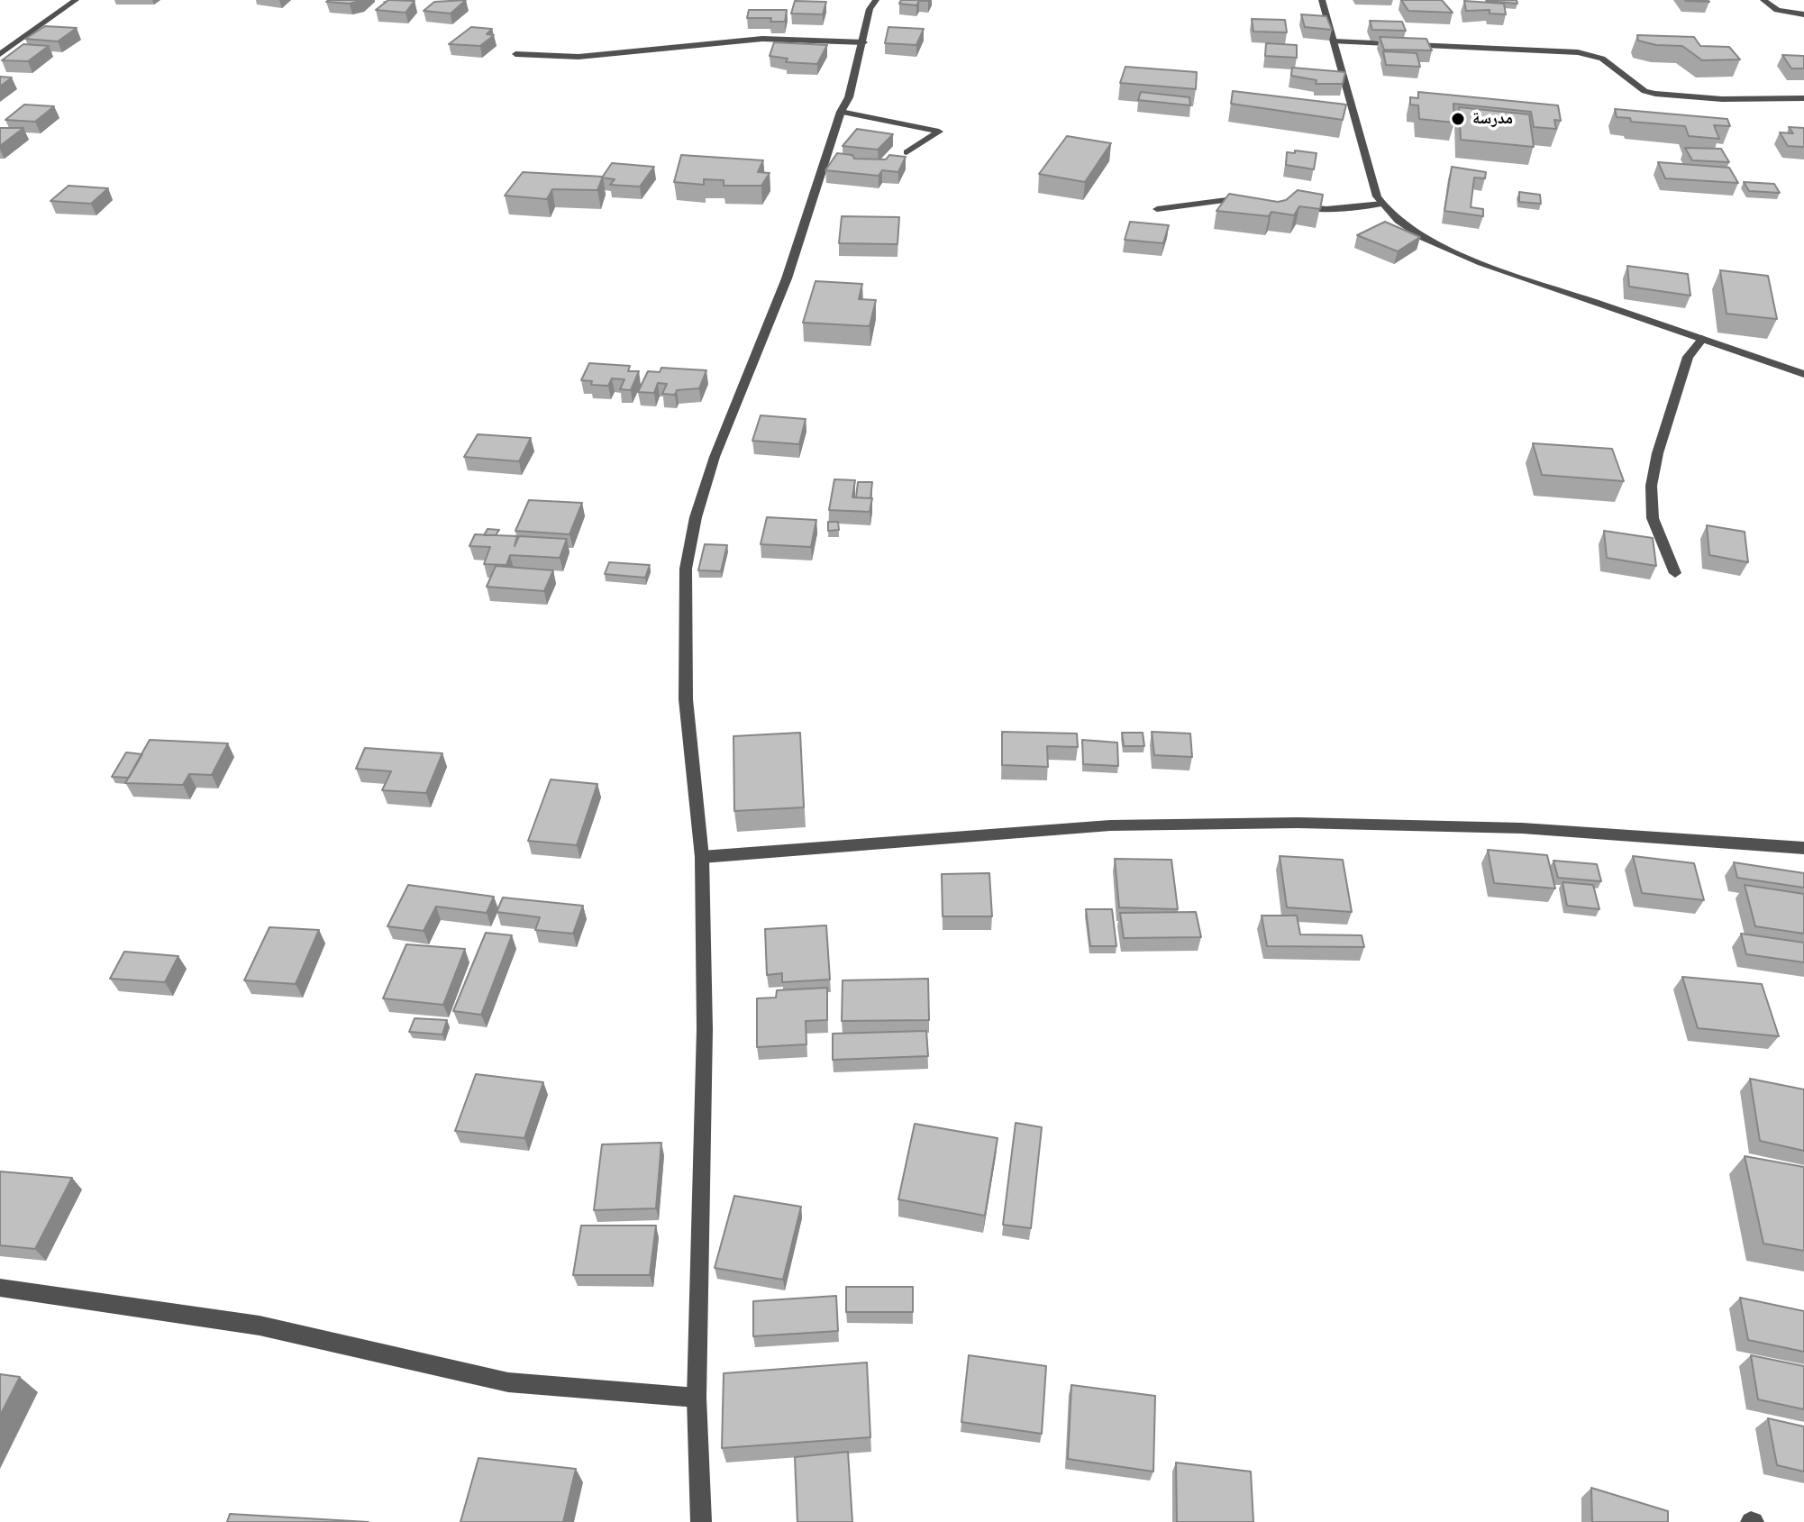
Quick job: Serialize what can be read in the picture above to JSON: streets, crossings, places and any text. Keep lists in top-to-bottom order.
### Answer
{
  "places": ["مدرسة"]
}
